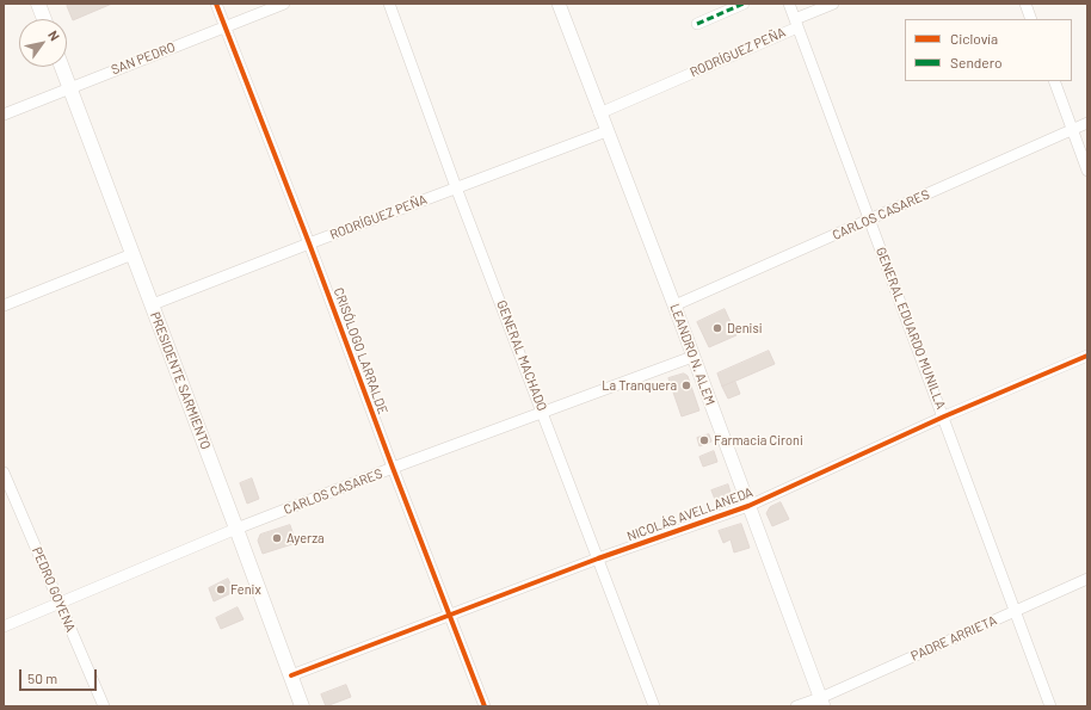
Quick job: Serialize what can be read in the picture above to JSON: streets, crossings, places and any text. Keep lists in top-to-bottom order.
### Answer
{
  "streets": {
    "main road": ["PRESIDENTE SARMIENTO"],
    "street": [
      "RODRÍGUEZ PEÑA",
      "SAN PEDRO",
      "CARLOS CASARES",
      "GENERAL EDUARDO MUNILLA",
      "CRISÓLOGO LARRALDE",
      "LEANDRO N. ALEM",
      "GENERAL MACHADO",
      "NICOLÁS AVELLANEDA",
      "PEDRO GOYENA",
      "PADRE ARRIETA"
    ]
  },
  "crossings": [
    ["RODRÍGUEZ PEÑA", "GENERAL EDUARDO MUNILLA"],
    ["RODRÍGUEZ PEÑA", "CRISÓLOGO LARRALDE"],
    ["RODRÍGUEZ PEÑA", "LEANDRO N. ALEM"],
    ["RODRÍGUEZ PEÑA", "GENERAL MACHADO"],
    ["RODRÍGUEZ PEÑA", "PRESIDENTE SARMIENTO"],
    ["SAN PEDRO", "CRISÓLOGO LARRALDE"],
    ["SAN PEDRO", "PRESIDENTE SARMIENTO"],
    ["CARLOS CASARES", "GENERAL EDUARDO MUNILLA"],
    ["CARLOS CASARES", "CRISÓLOGO LARRALDE"],
    ["CARLOS CASARES", "LEANDRO N. ALEM"],
    ["CARLOS CASARES", "GENERAL MACHADO"],
    ["CARLOS CASARES", "PRESIDENTE SARMIENTO"],
    ["CARLOS CASARES", "PEDRO GOYENA"],
    ["GENERAL EDUARDO MUNILLA", "NICOLÁS AVELLANEDA"],
    ["GENERAL EDUARDO MUNILLA", "PADRE ARRIETA"],
    ["CRISÓLOGO LARRALDE", "NICOLÁS AVELLANEDA"],
    ["LEANDRO N. ALEM", "NICOLÁS AVELLANEDA"],
    ["LEANDRO N. ALEM", "PADRE ARRIETA"],
    ["GENERAL MACHADO", "NICOLÁS AVELLANEDA"],
    ["PRESIDENTE SARMIENTO", "NICOLÁS AVELLANEDA"]
  ],
  "places": [
    "Denisi",
    "La Tranquera",
    "Farmacia Cironi",
    "Ayerza",
    "Fenix"
  ],
  "legend": ["Ciclovía", "Sendero"],
  "scale_bar": "50 m",
  "north": "top right"
}
